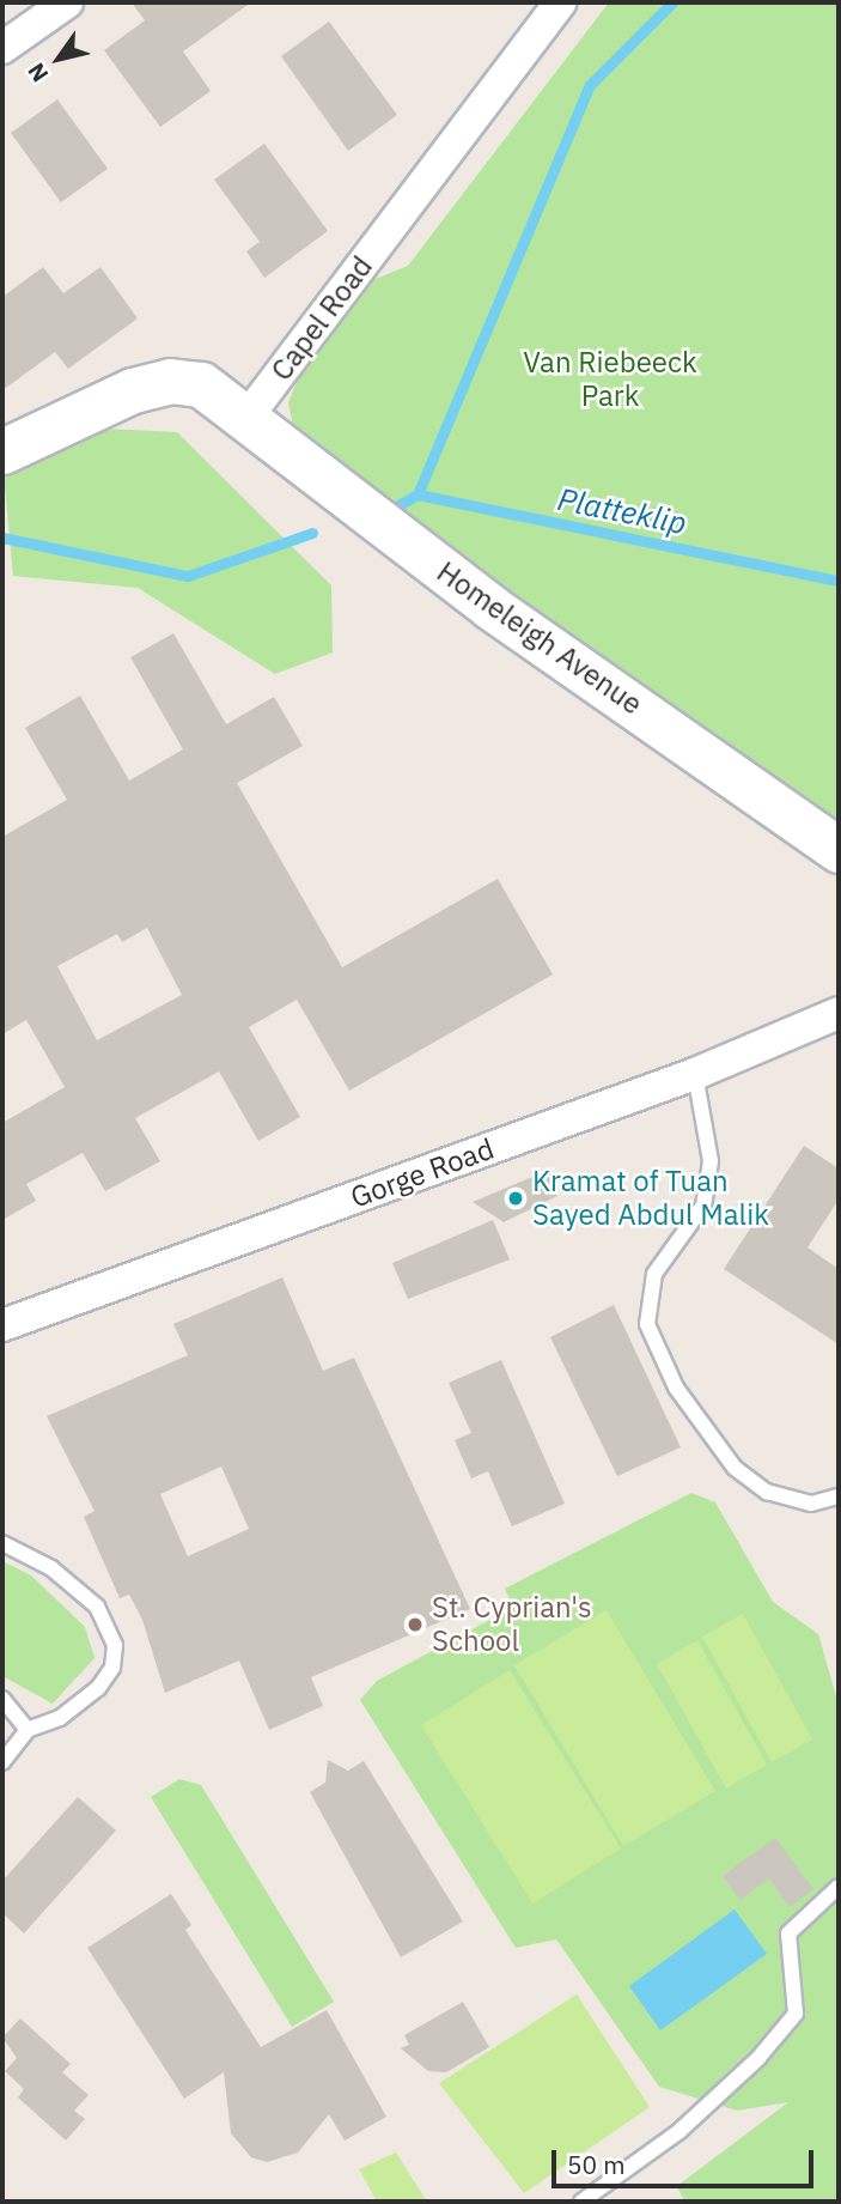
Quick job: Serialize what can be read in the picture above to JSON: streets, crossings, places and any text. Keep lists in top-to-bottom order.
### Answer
{
  "streets": {
    "street": ["Capel Road", "Homeleigh Avenue", "Gorge Road"]
  },
  "crossings": [
    ["Capel Road", "Homeleigh Avenue"]
  ],
  "water": ["Platteklip"],
  "parks": ["Van Riebeeck Park"],
  "places": ["Kramat of Tuan Sayed Abdul Malik", "St. Cyprian's School"],
  "scale_bar": "50 m",
  "north": "bottom left"
}
